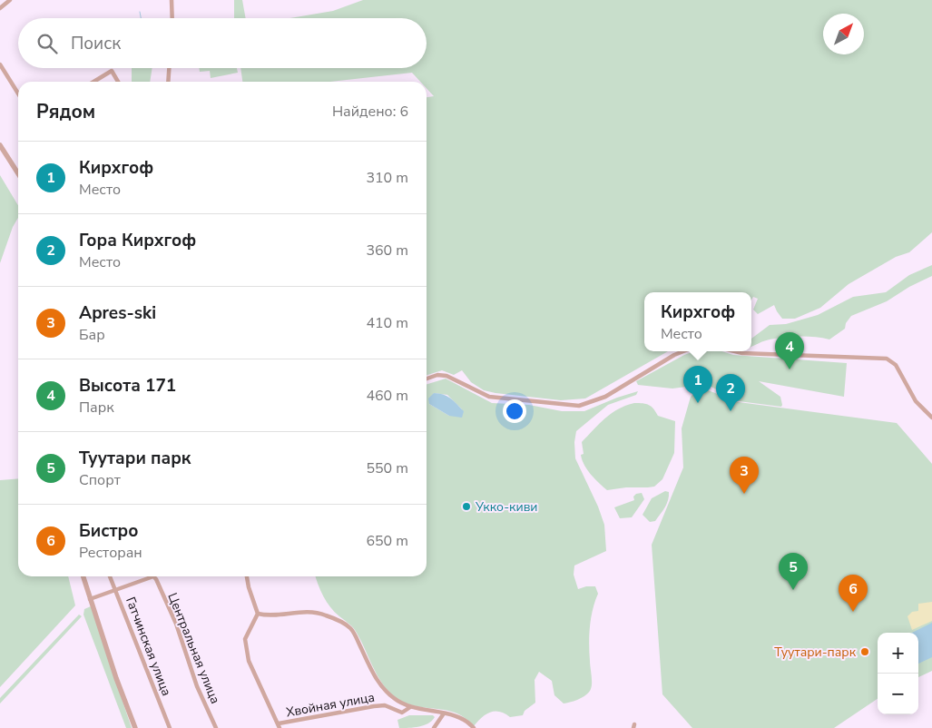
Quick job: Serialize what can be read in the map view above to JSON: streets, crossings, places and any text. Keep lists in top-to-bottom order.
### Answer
{
  "streets": {
    "street": ["Гатчинская улица", "Центральная улица", "Хвойная улица"]
  },
  "crossings": [
    ["Гатчинская улица", "Центральная улица"]
  ],
  "places": ["Укко-киви", "Туутари-парк"],
  "north": "top right",
  "page": {
    "search": "Поиск",
    "heading": ["Рядом", "Найдено: 6"],
    "list": [
      {
        "mark": "1",
        "name": "Кирхгоф",
        "note": "Место",
        "value": "310 m"
      },
      {
        "mark": "2",
        "name": "Гора Кирхгоф",
        "note": "Место",
        "value": "360 m"
      },
      {
        "mark": "3",
        "name": "Apres-ski",
        "note": "Бар",
        "value": "410 m"
      },
      {
        "mark": "4",
        "name": "Высота 171",
        "note": "Парк",
        "value": "460 m"
      },
      {
        "mark": "5",
        "name": "Туутари парк",
        "note": "Спорт",
        "value": "550 m"
      },
      {
        "mark": "6",
        "name": "Бистро",
        "note": "Ресторан",
        "value": "650 m"
      }
    ],
    "popup": ["Кирхгоф", "Место"],
    "pins": [
      "4",
      "1",
      "2",
      "3",
      "5",
      "6"
    ],
    "map_buttons": ["+", "−"]
  }
}
